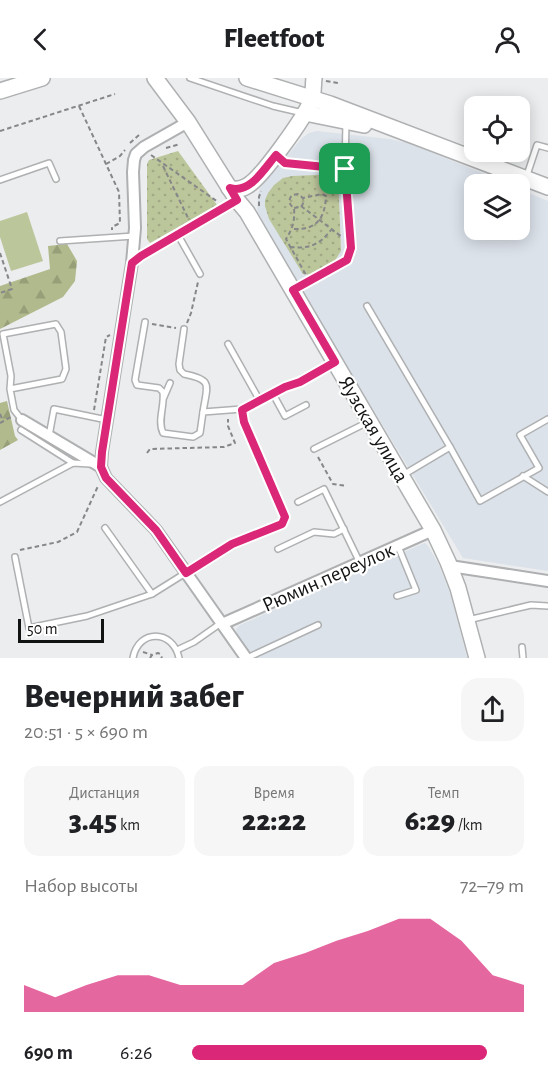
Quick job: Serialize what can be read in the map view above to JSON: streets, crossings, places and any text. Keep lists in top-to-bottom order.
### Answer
{
  "streets": {
    "main road": ["Яузская улица"],
    "street": ["Рюмин переулок"]
  },
  "crossings": [
    ["Яузская улица", "Рюмин переулок"]
  ],
  "scale_bar": "50 m",
  "page": {
    "header": "Fleetfoot",
    "scale": "50 m",
    "heading": ["Вечерний забег", "20:51 · 5 × 690 m"],
    "stats": [
      ["Дистанция", "3.45 km"],
      ["Время", "22:22"],
      ["Темп", "6:29 /km"]
    ],
    "chart": ["Набор высоты", "72–79 m"],
    "list": [
      {
        "name": "690 m",
        "note": "6:26"
      }
    ]
  }
}
